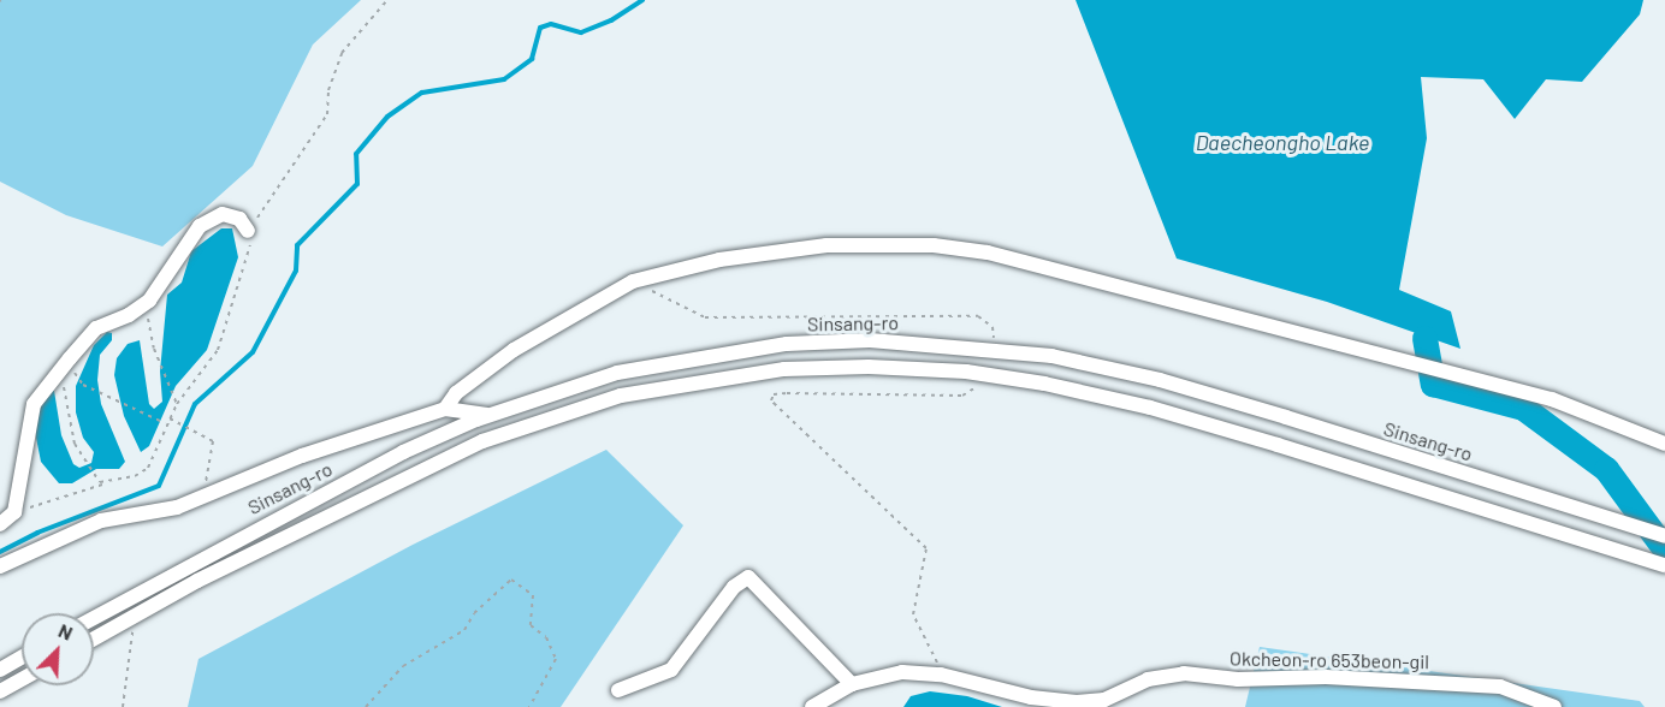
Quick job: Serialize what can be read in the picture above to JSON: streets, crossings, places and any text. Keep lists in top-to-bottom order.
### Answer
{
  "streets": {
    "street": ["Sinsang-ro", "Okcheon-ro 653beon-gil"]
  },
  "water": ["Daecheongho Lake"],
  "north": "top right"
}
